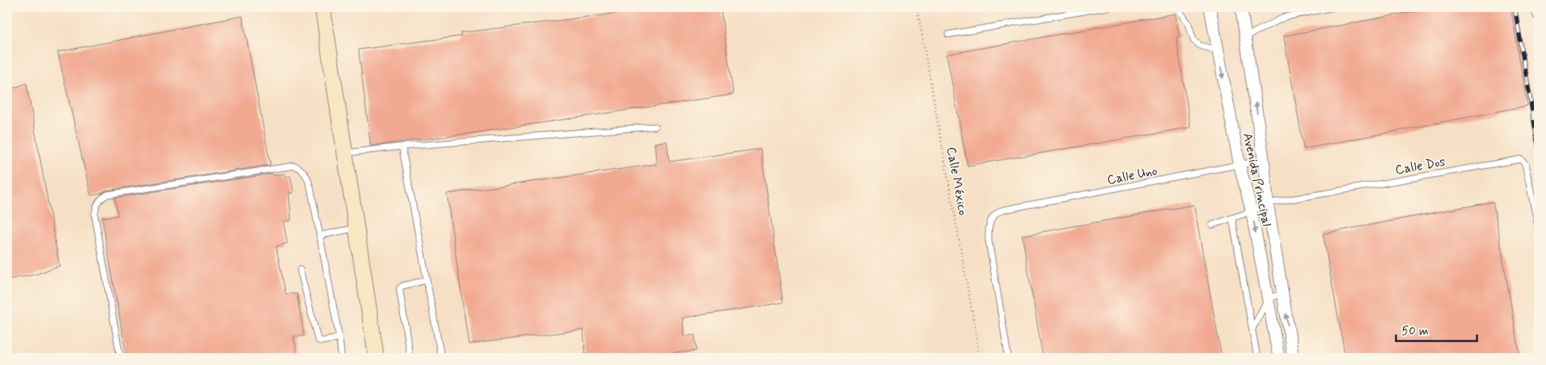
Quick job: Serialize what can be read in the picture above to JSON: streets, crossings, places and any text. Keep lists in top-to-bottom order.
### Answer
{
  "streets": {
    "street": ["Avenida Principal"],
    "lane": ["Calle Dos", "Calle Uno"],
    "path": ["Calle México"]
  },
  "crossings": [
    ["Calle Dos", "Avenida Principal"],
    ["Calle Uno", "Avenida Principal"]
  ],
  "scale_bar": "50 m"
}
